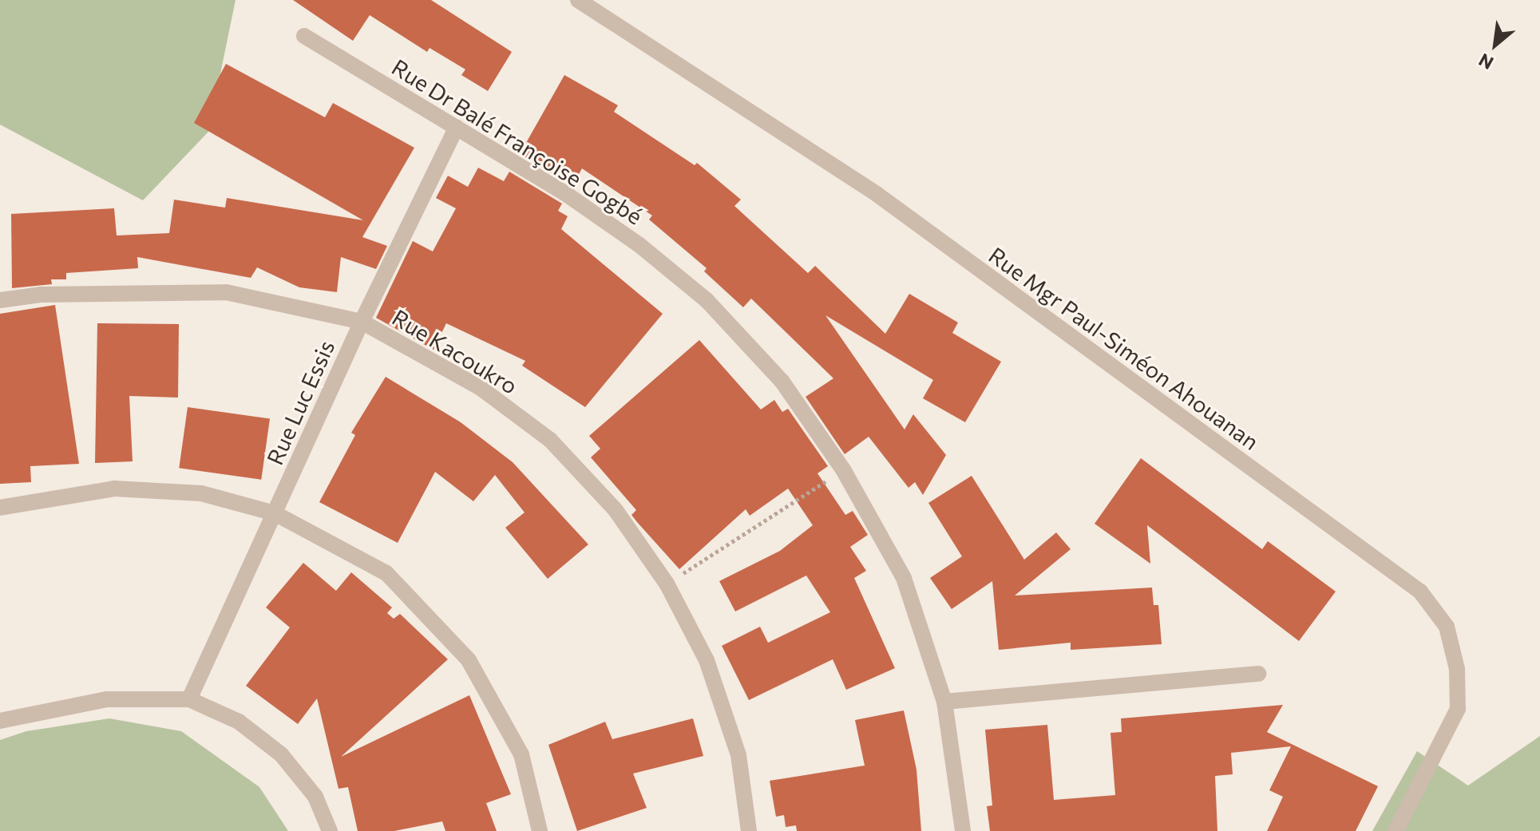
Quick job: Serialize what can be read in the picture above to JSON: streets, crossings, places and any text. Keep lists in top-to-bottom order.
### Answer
{
  "streets": {
    "street": [
      "Rue Dr Balé Françoise Gogbé",
      "Rue Mgr Paul-Siméon Ahouanan",
      "Rue Kacoukro",
      "Rue Luc Essis"
    ]
  },
  "crossings": [
    ["Rue Dr Balé Françoise Gogbé", "Rue Luc Essis"],
    ["Rue Kacoukro", "Rue Luc Essis"]
  ],
  "north": "bottom left"
}
